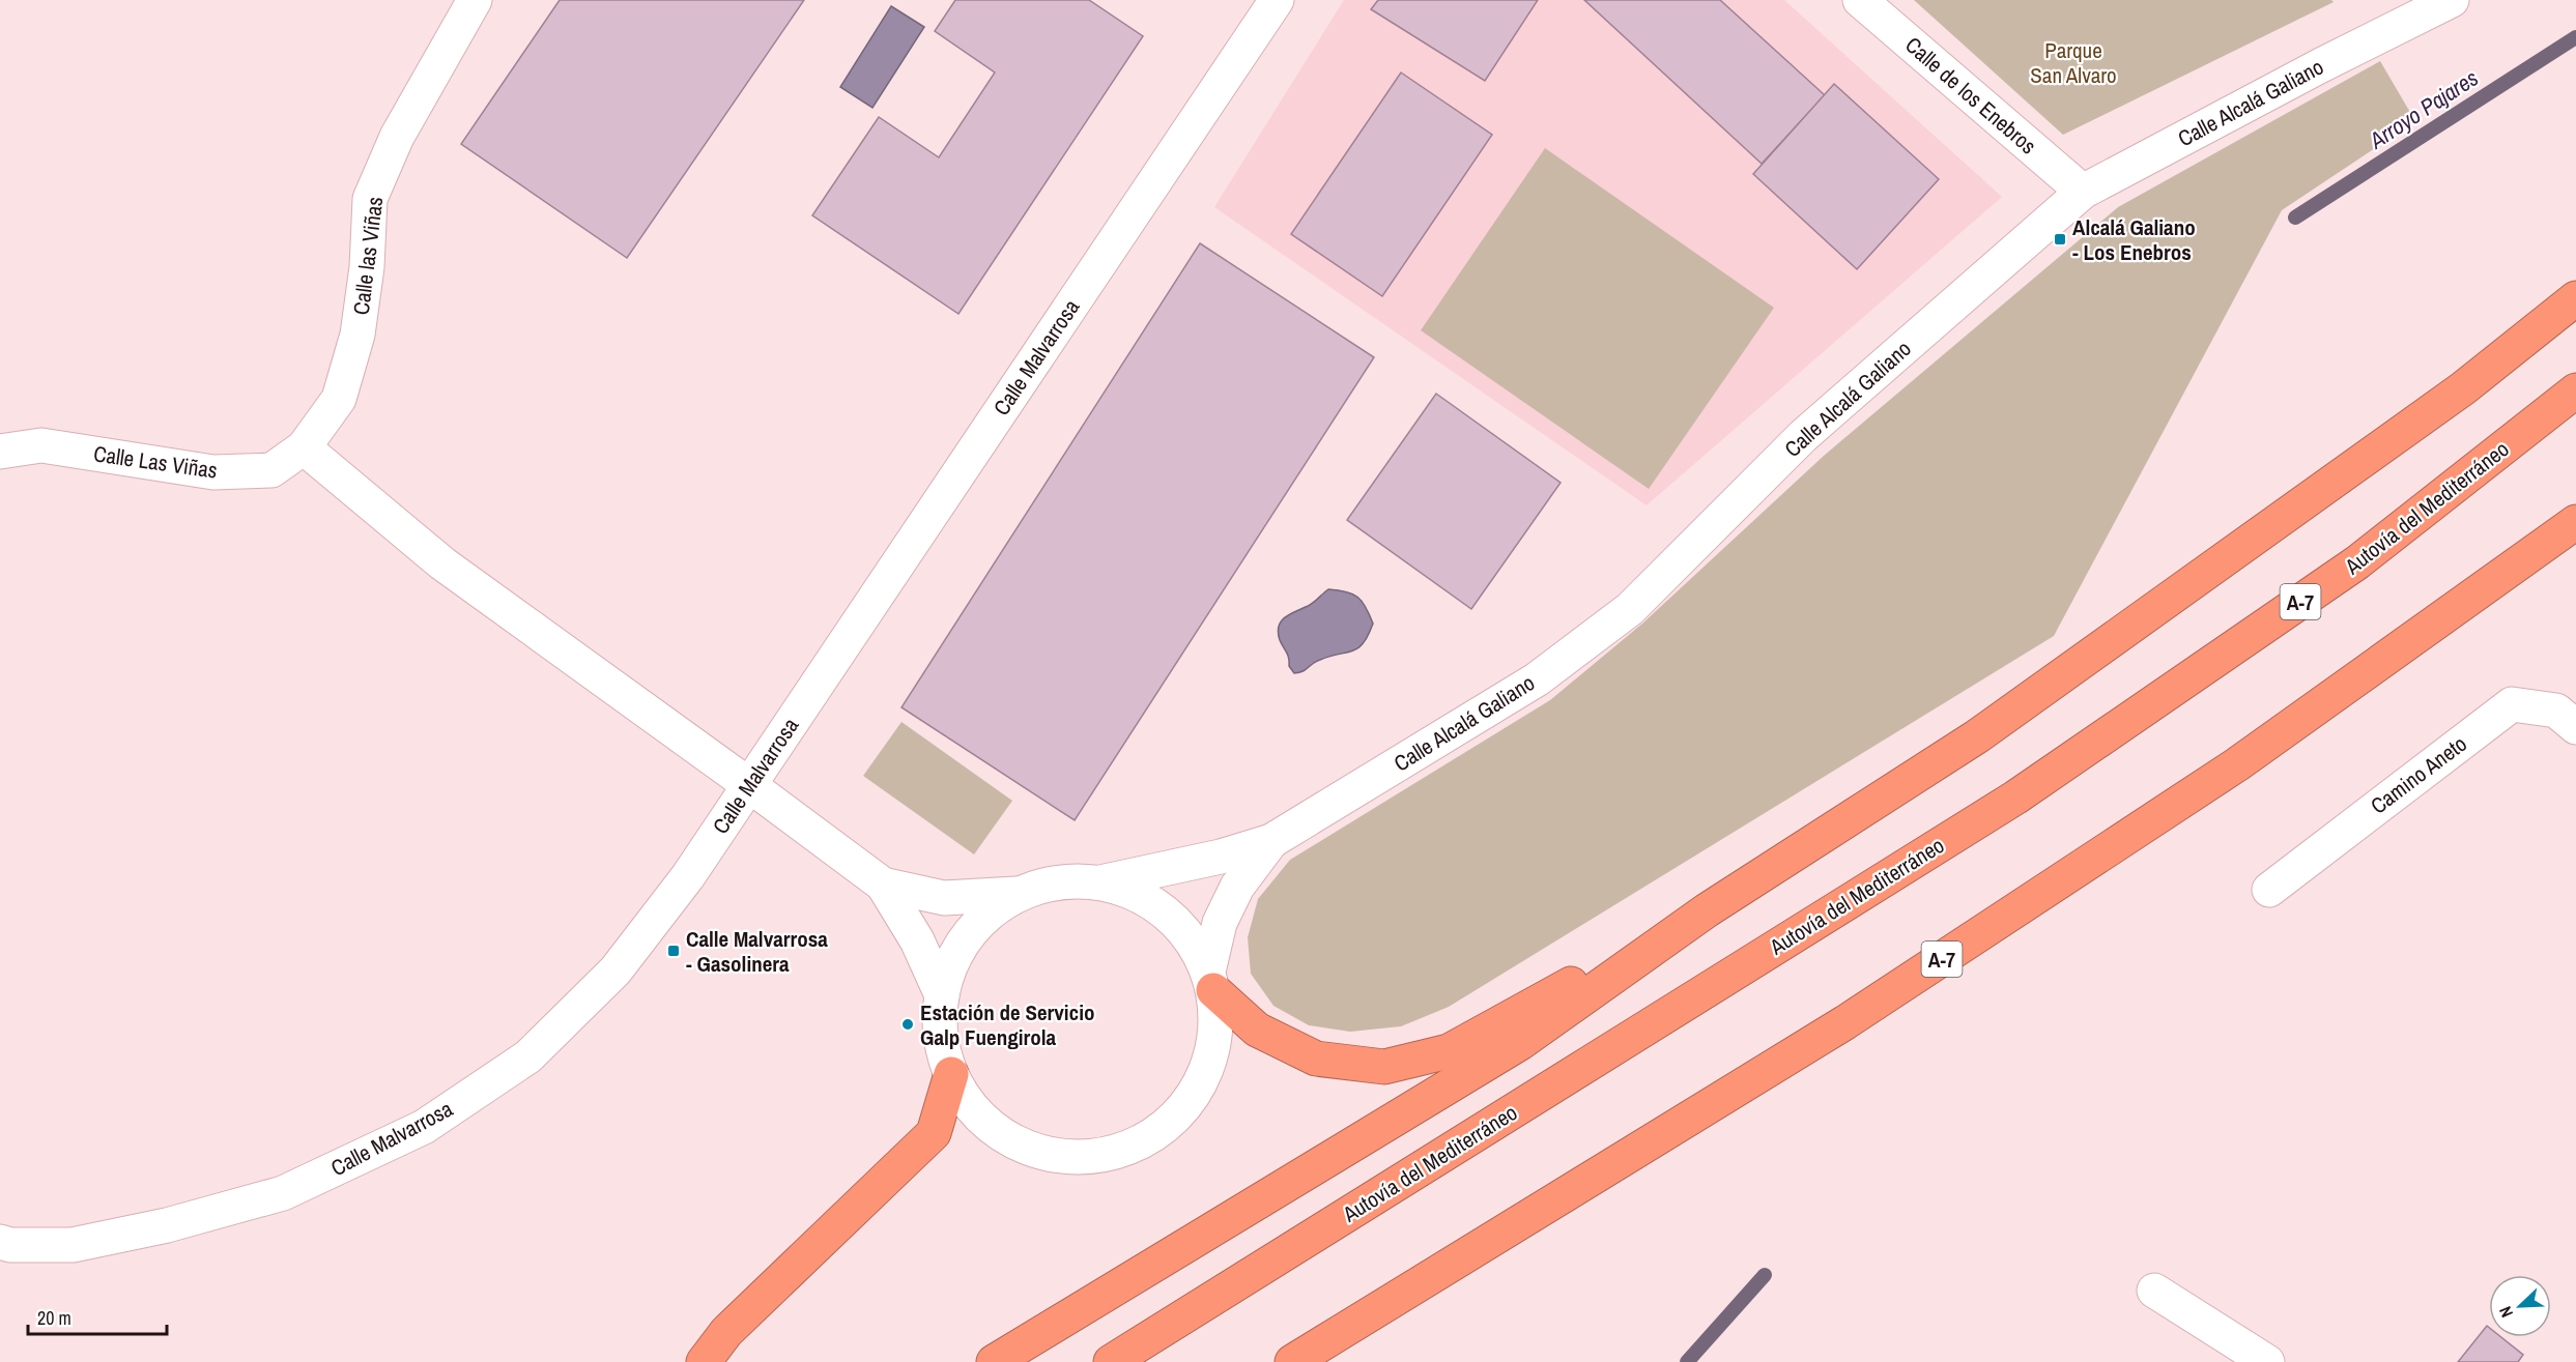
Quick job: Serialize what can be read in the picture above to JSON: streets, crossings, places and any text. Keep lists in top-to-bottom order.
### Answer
{
  "streets": {
    "highway": ["Autovía del Mediterráneo", "A-7"],
    "street": [
      "Calle de los Enebros",
      "Calle Alcalá Galiano",
      "Calle las Viñas",
      "Calle Malvarrosa",
      "Calle Las Viñas",
      "Camino Aneto"
    ]
  },
  "crossings": [
    ["Calle de los Enebros", "Calle Alcalá Galiano"],
    ["Calle las Viñas", "Calle Las Viñas"]
  ],
  "water": ["Arroyo Pajares"],
  "parks": ["Parque San Alvaro"],
  "places": {
    "transit": ["Alcalá Galiano - Los Enebros", "Calle Malvarrosa - Gasolinera"],
    "other": ["Estación de Servicio Galp Fuengirola"]
  },
  "scale_bar": "20 m",
  "north": "bottom left"
}
